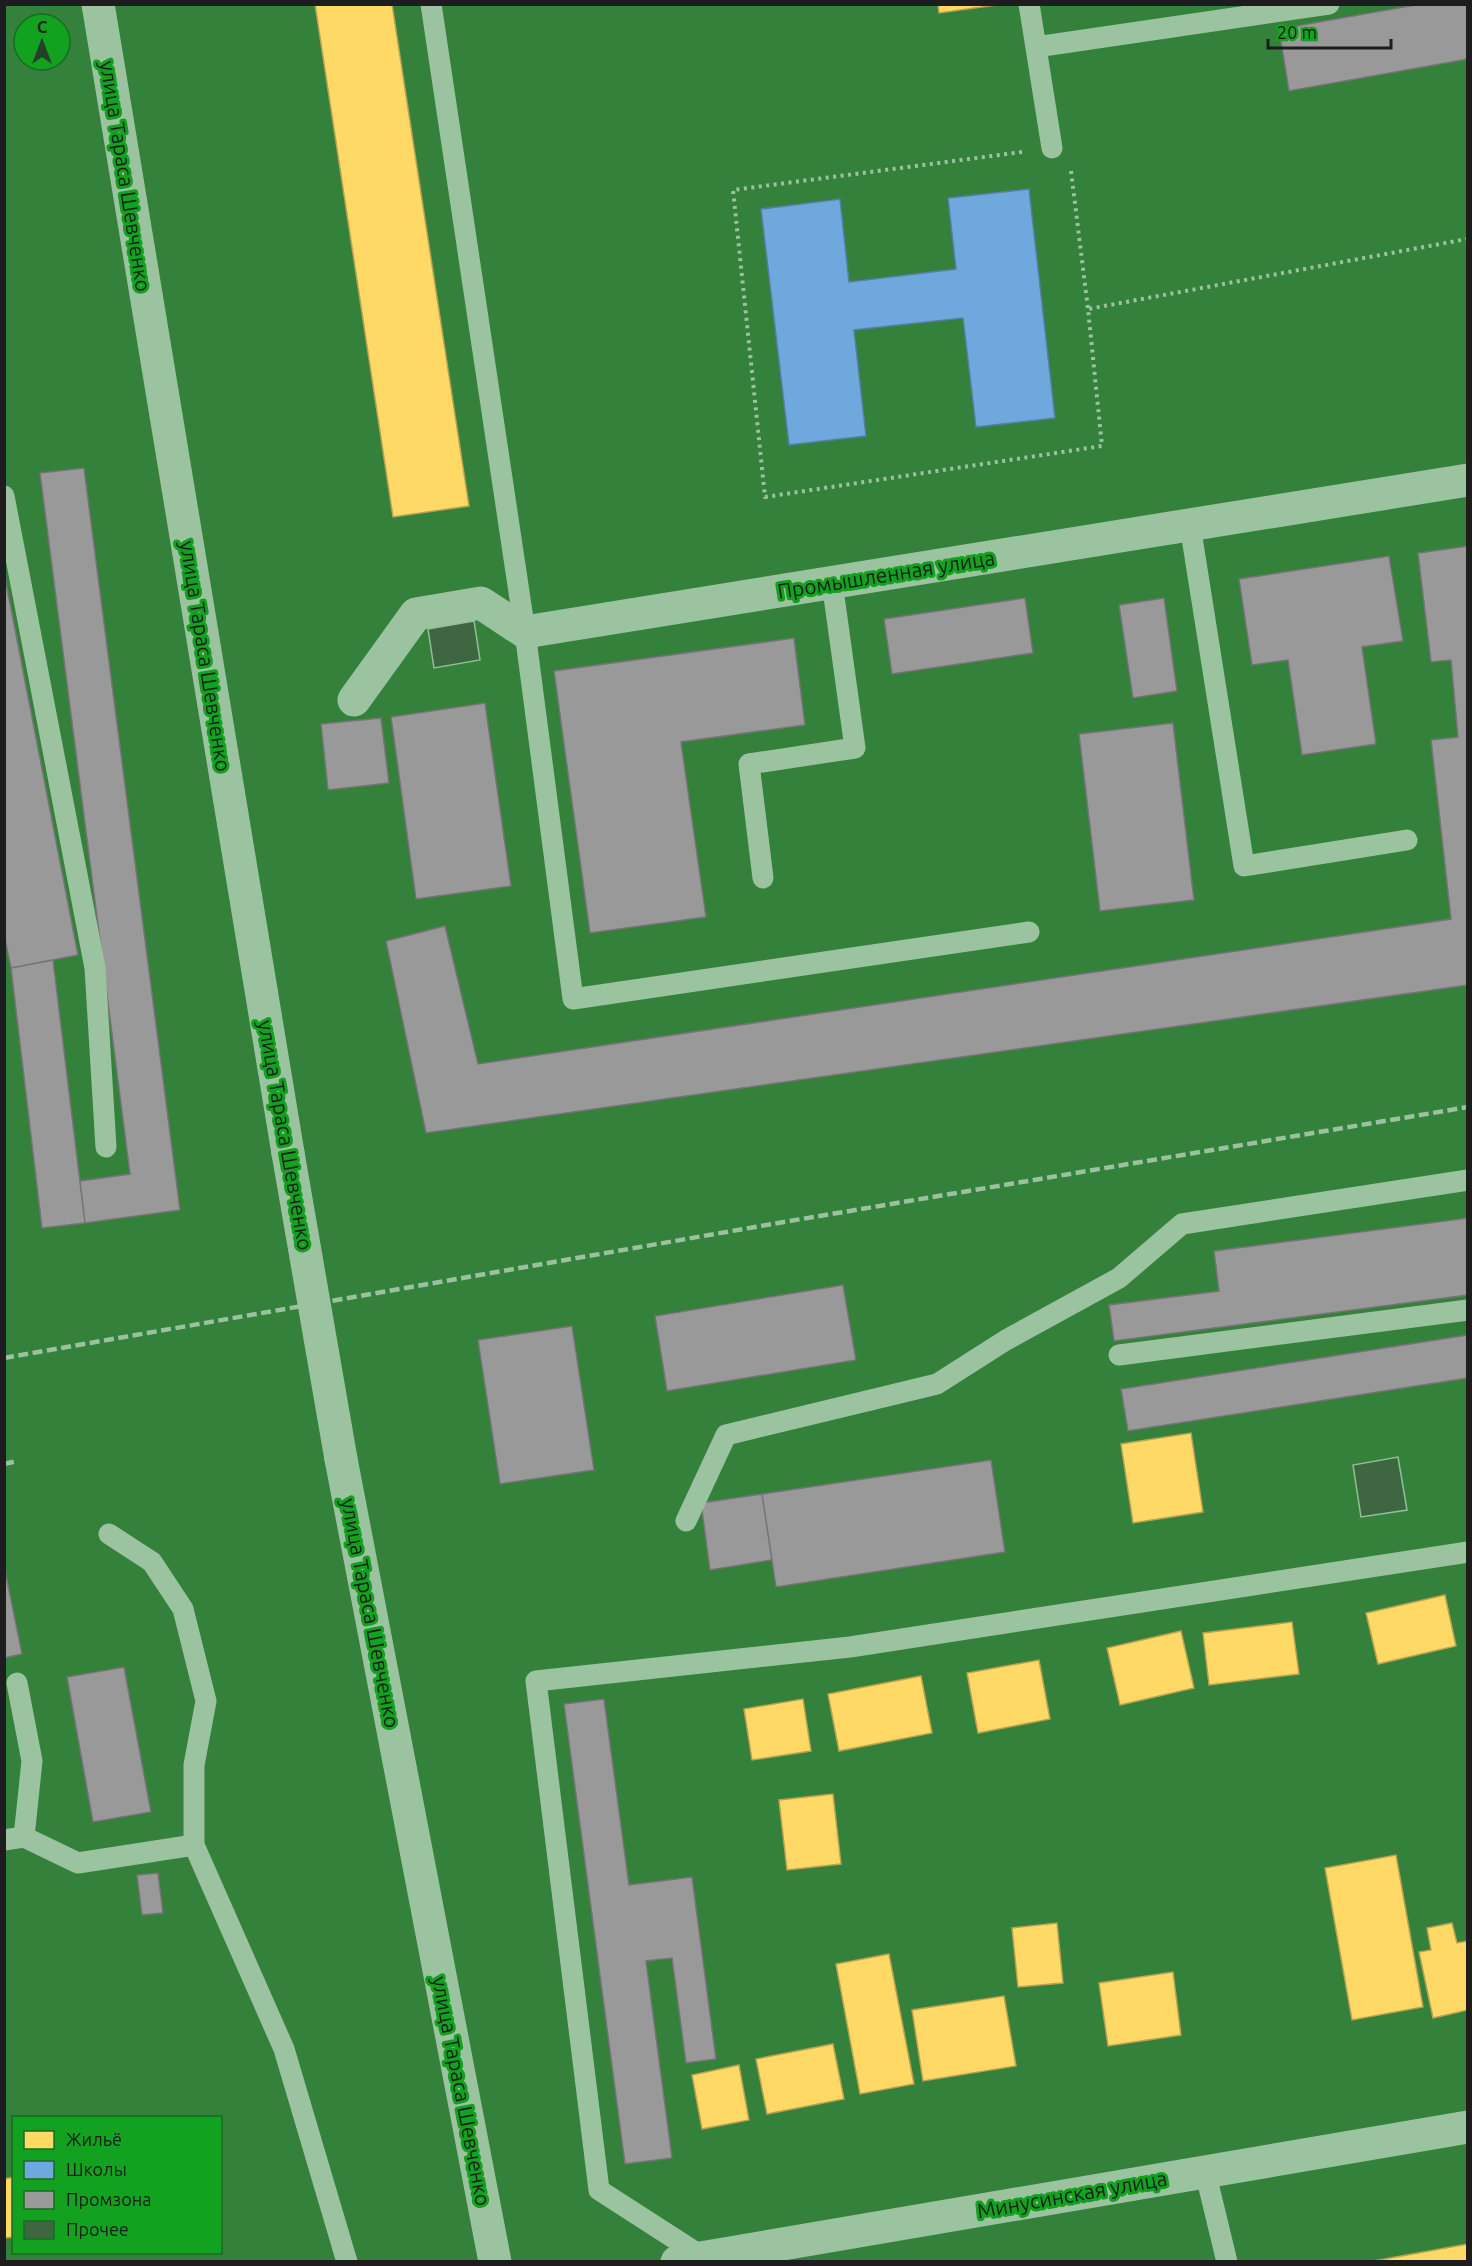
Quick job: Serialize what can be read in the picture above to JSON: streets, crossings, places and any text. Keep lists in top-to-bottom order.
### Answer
{
  "streets": {
    "street": ["улица Тараса Шевченко", "Промышленная улица", "Минусинская улица"]
  },
  "legend": [
    "Жильё",
    "Школы",
    "Промзона",
    "Прочее"
  ],
  "scale_bar": "20 m",
  "north": "top"
}
